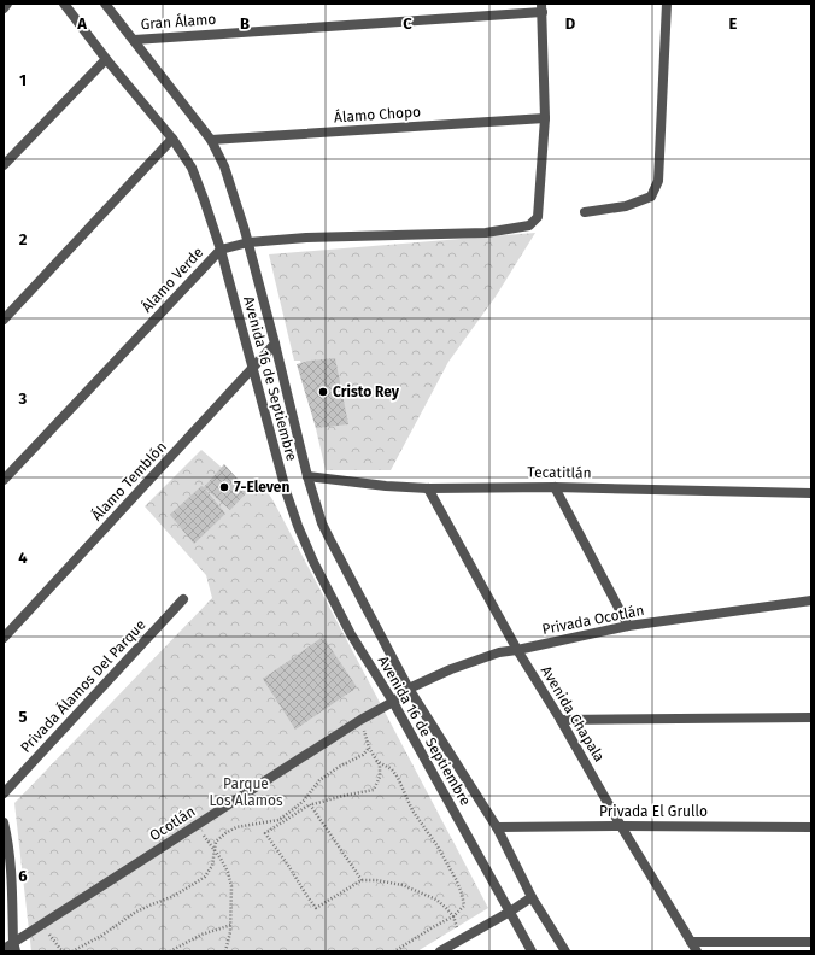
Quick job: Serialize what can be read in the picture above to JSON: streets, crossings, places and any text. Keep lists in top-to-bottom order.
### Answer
{
  "streets": {
    "street": [
      "Gran Álamo",
      "Álamo Chopo",
      "Álamo Verde",
      "Avenida 16 de Septiembre",
      "Tecatitlán",
      "Álamo Temblón",
      "Privada Ocotlán",
      "Privada Álamos Del Parque",
      "Avenida Chapala",
      "Privada El Grullo",
      "Ocotlán"
    ]
  },
  "crossings": [
    ["Gran Álamo", "Avenida 16 de Septiembre"],
    ["Álamo Chopo", "Álamo Verde"],
    ["Álamo Chopo", "Avenida 16 de Septiembre"],
    ["Álamo Verde", "Avenida 16 de Septiembre"],
    ["Avenida 16 de Septiembre", "Tecatitlán"],
    ["Avenida 16 de Septiembre", "Álamo Temblón"],
    ["Avenida 16 de Septiembre", "Privada Ocotlán"],
    ["Avenida 16 de Septiembre", "Privada El Grullo"],
    ["Avenida 16 de Septiembre", "Ocotlán"],
    ["Tecatitlán", "Avenida Chapala"],
    ["Privada Ocotlán", "Avenida Chapala"],
    ["Privada Ocotlán", "Ocotlán"],
    ["Avenida Chapala", "Privada El Grullo"]
  ],
  "parks": ["Parque Los Alamos"],
  "places": ["Cristo Rey", "7-Eleven"],
  "grid": {
    "columns": [
      "A",
      "B",
      "C",
      "D",
      "E"
    ],
    "rows": [
      "1",
      "2",
      "3",
      "4",
      "5",
      "6"
    ]
  }
}
